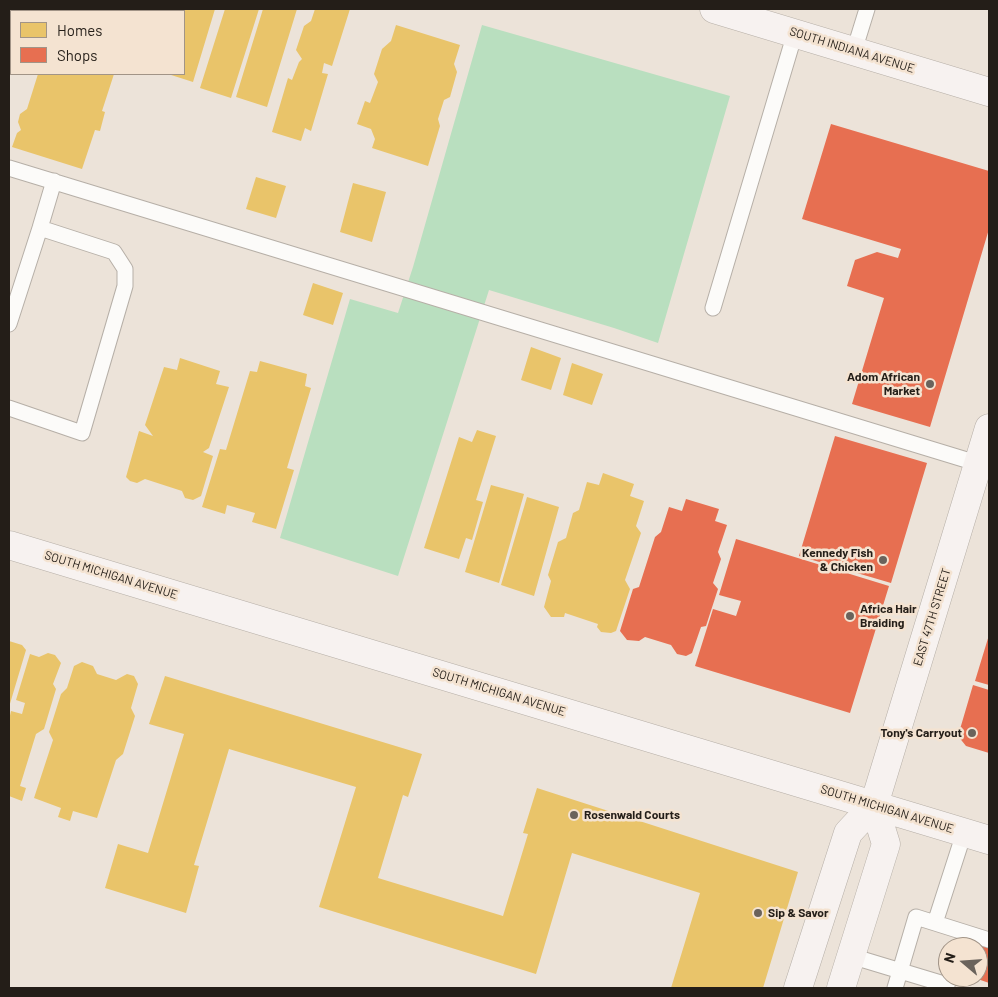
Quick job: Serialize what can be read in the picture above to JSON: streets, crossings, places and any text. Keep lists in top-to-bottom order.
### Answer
{
  "streets": {
    "street": ["SOUTH INDIANA AVENUE", "SOUTH MICHIGAN AVENUE", "EAST 47TH STREET"]
  },
  "crossings": [
    ["SOUTH MICHIGAN AVENUE", "EAST 47TH STREET"]
  ],
  "places": [
    "Adom African Market",
    "Kennedy Fish & Chicken",
    "Africa Hair Braiding",
    "Tony's Carryout",
    "Rosenwald Courts",
    "Sip & Savor"
  ],
  "legend": ["Homes", "Shops"],
  "north": "left"
}
